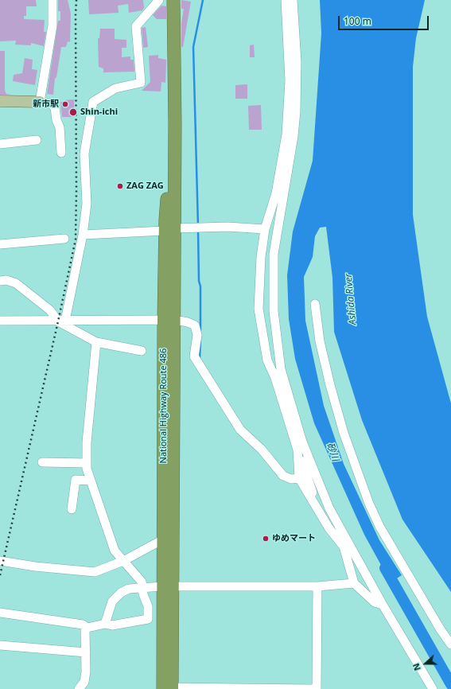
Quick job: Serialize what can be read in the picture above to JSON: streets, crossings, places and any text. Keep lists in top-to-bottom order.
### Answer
{
  "streets": {
    "highway": ["National Highway Route 486"]
  },
  "water": ["Ashida River", "砂川"],
  "places": [
    "新市駅",
    "Shin-ichi",
    "ZAG ZAG",
    "ゆめマート"
  ],
  "scale_bar": "100 m",
  "north": "left"
}
